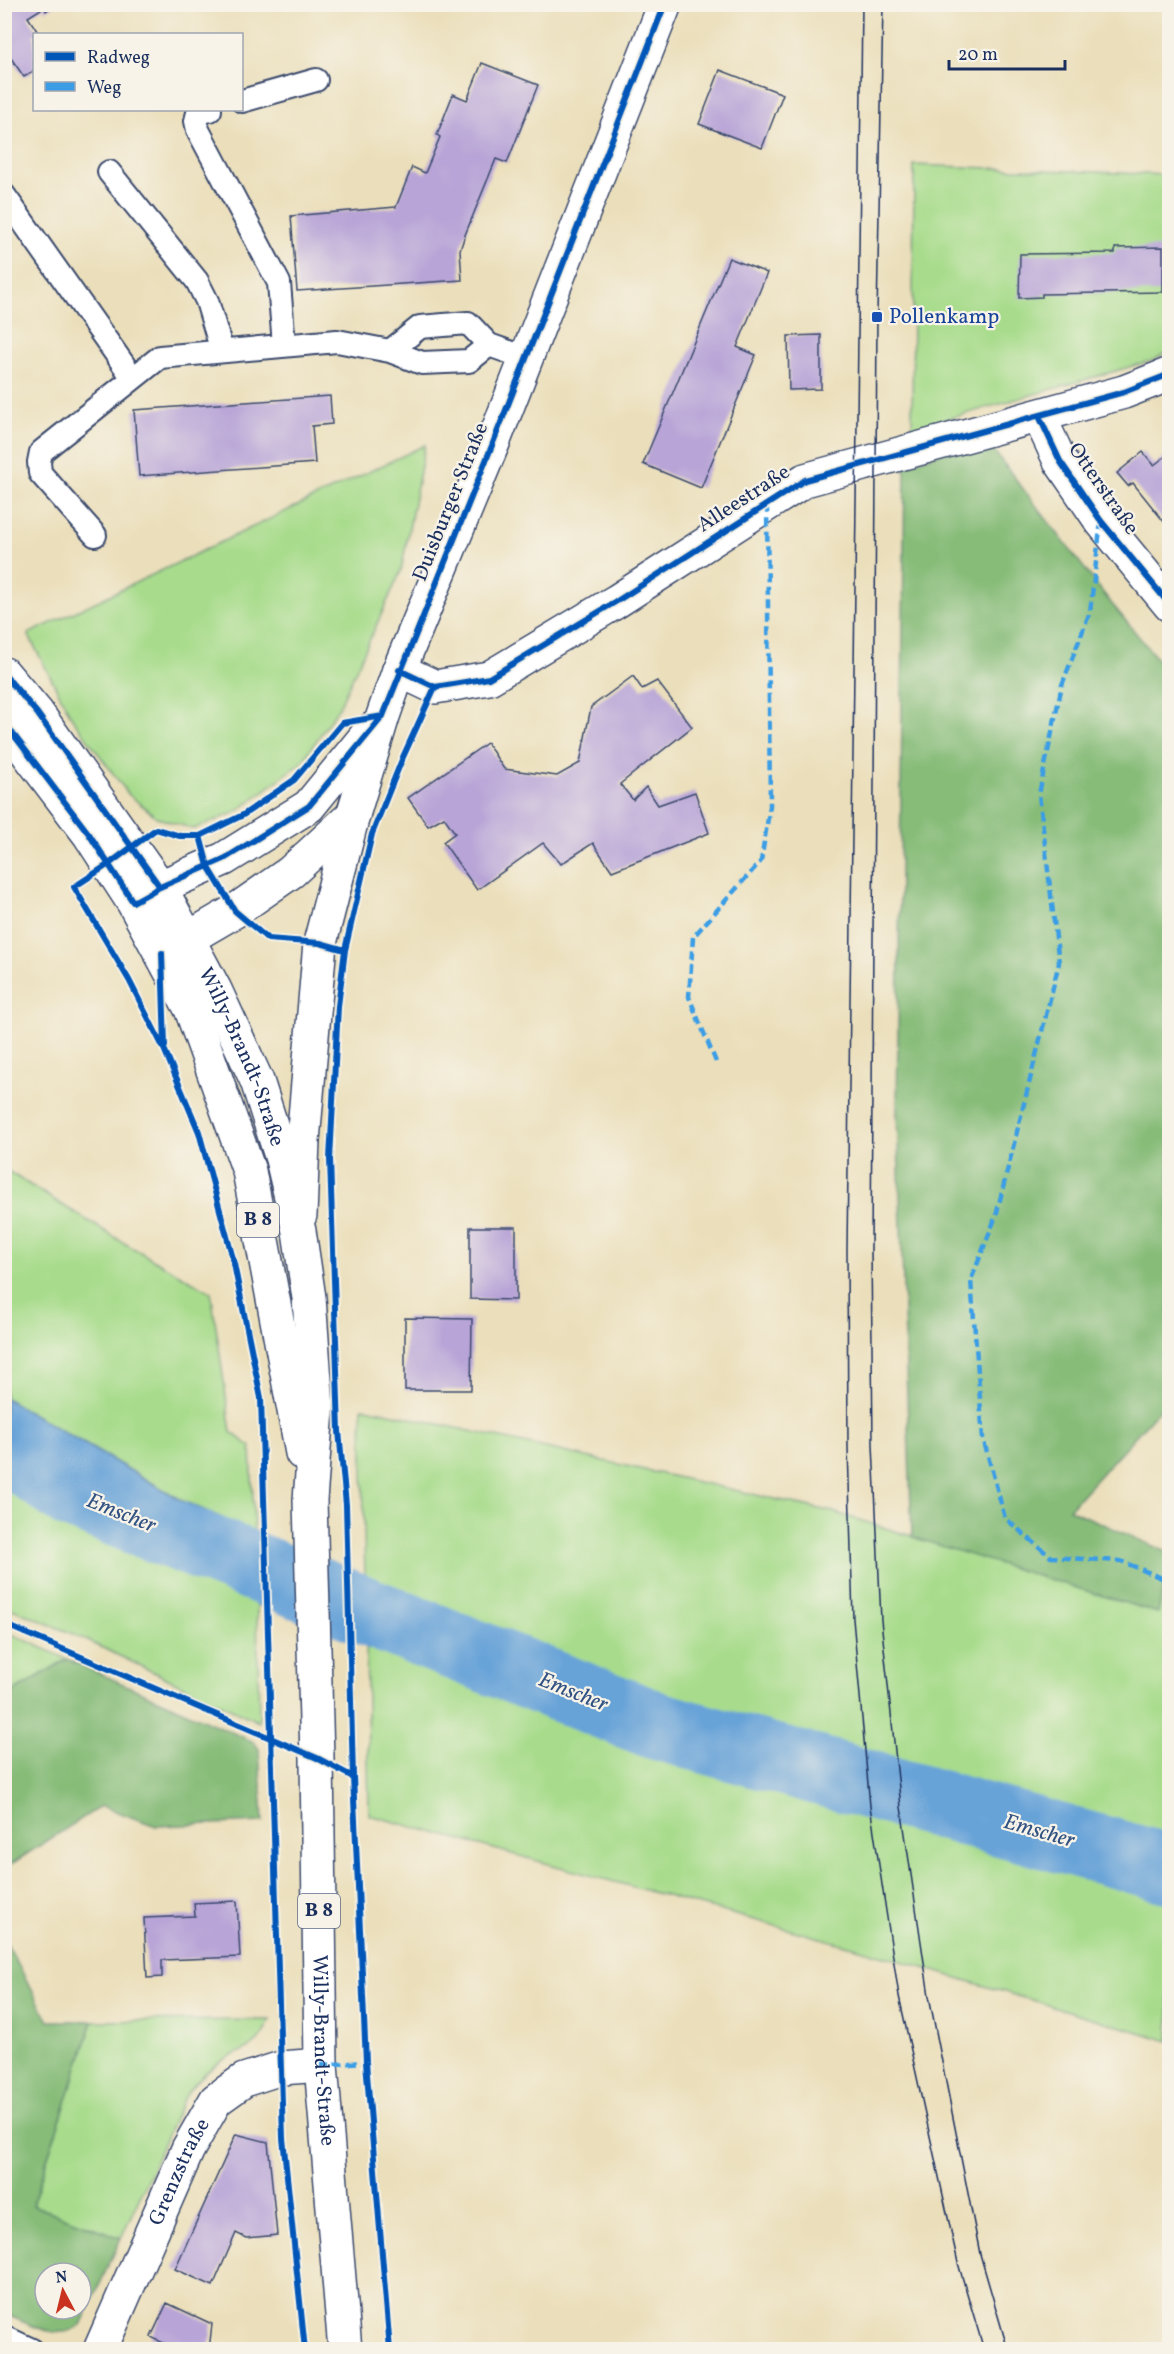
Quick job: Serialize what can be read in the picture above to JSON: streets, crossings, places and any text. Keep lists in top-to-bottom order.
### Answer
{
  "streets": {
    "street": [
      "Otterstraße",
      "Alleestraße",
      "Duisburger Straße",
      "Willy-Brandt-Straße",
      "B 8",
      "Grenzstraße"
    ]
  },
  "crossings": [
    ["Otterstraße", "Alleestraße"],
    ["Alleestraße", "Duisburger Straße"],
    ["Duisburger Straße", "Willy-Brandt-Straße"],
    ["Willy-Brandt-Straße", "Grenzstraße"]
  ],
  "water": ["Emscher"],
  "places": {
    "transit": ["Pollenkamp"]
  },
  "legend": ["Radweg", "Weg"],
  "scale_bar": "20 m",
  "north": "top"
}
